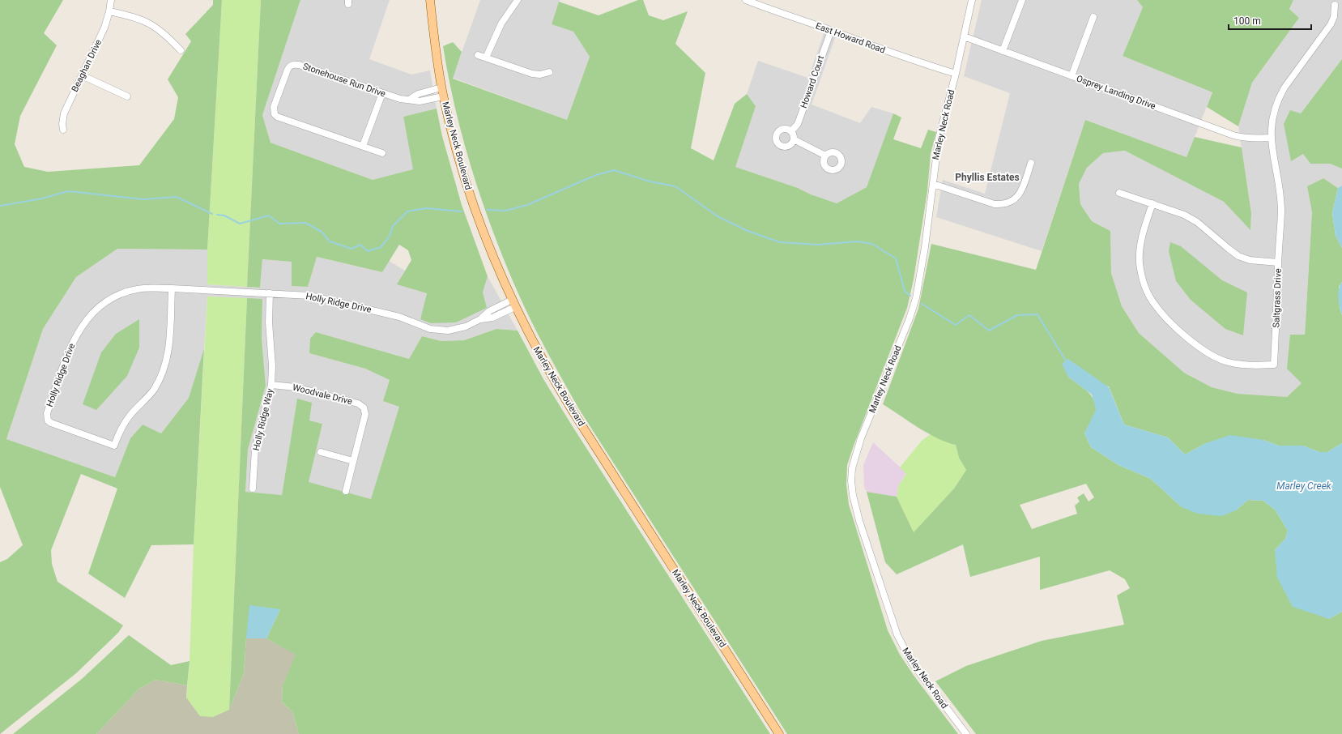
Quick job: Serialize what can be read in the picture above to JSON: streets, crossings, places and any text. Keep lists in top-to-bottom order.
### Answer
{
  "streets": {
    "main road": ["Marley Neck Boulevard"],
    "street": [
      "East Howard Road",
      "Beaghan Drive",
      "Stonehouse Run Drive",
      "Howard Court",
      "Osprey Landing Drive",
      "Marley Neck Road",
      "Saltgrass Drive",
      "Holly Ridge Drive",
      "Woodvale Drive",
      "Holly Ridge Way"
    ]
  },
  "crossings": [
    ["East Howard Road", "Howard Court"],
    ["East Howard Road", "Marley Neck Road"],
    ["Stonehouse Run Drive", "Marley Neck Boulevard"],
    ["Osprey Landing Drive", "Marley Neck Road"],
    ["Osprey Landing Drive", "Saltgrass Drive"],
    ["Marley Neck Boulevard", "Holly Ridge Drive"],
    ["Holly Ridge Drive", "Holly Ridge Way"],
    ["Woodvale Drive", "Holly Ridge Way"]
  ],
  "districts": ["Phyllis Estates"],
  "water": ["Marley Creek"],
  "scale_bar": "100 m"
}
